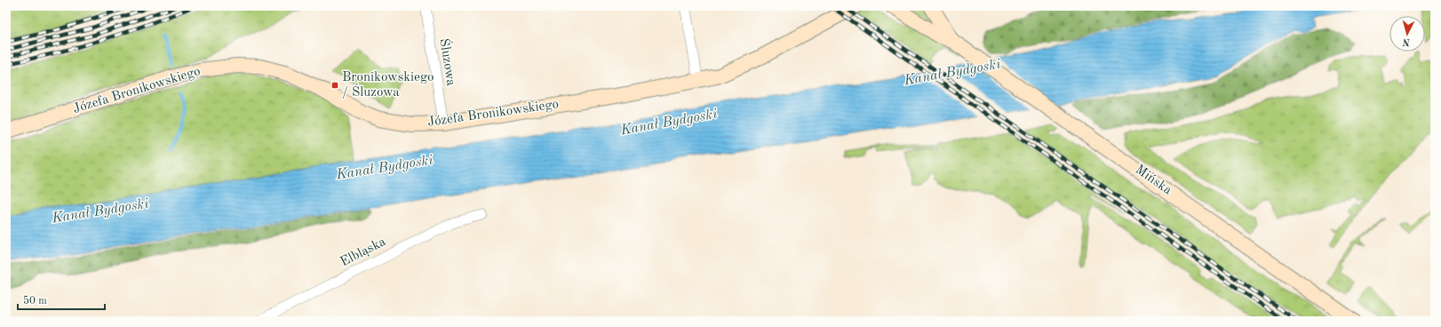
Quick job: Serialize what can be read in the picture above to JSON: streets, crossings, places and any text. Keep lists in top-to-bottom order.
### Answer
{
  "streets": {
    "street": [
      "Śluzowa",
      "Józefa Bronikowskiego",
      "Mińska",
      "Elbląska"
    ]
  },
  "crossings": [
    ["Śluzowa", "Józefa Bronikowskiego"]
  ],
  "water": ["Kanał Bydgoski"],
  "places": {
    "transit": ["Bronikowskiego / Śluzowa"]
  },
  "scale_bar": "50 m",
  "north": "bottom"
}
